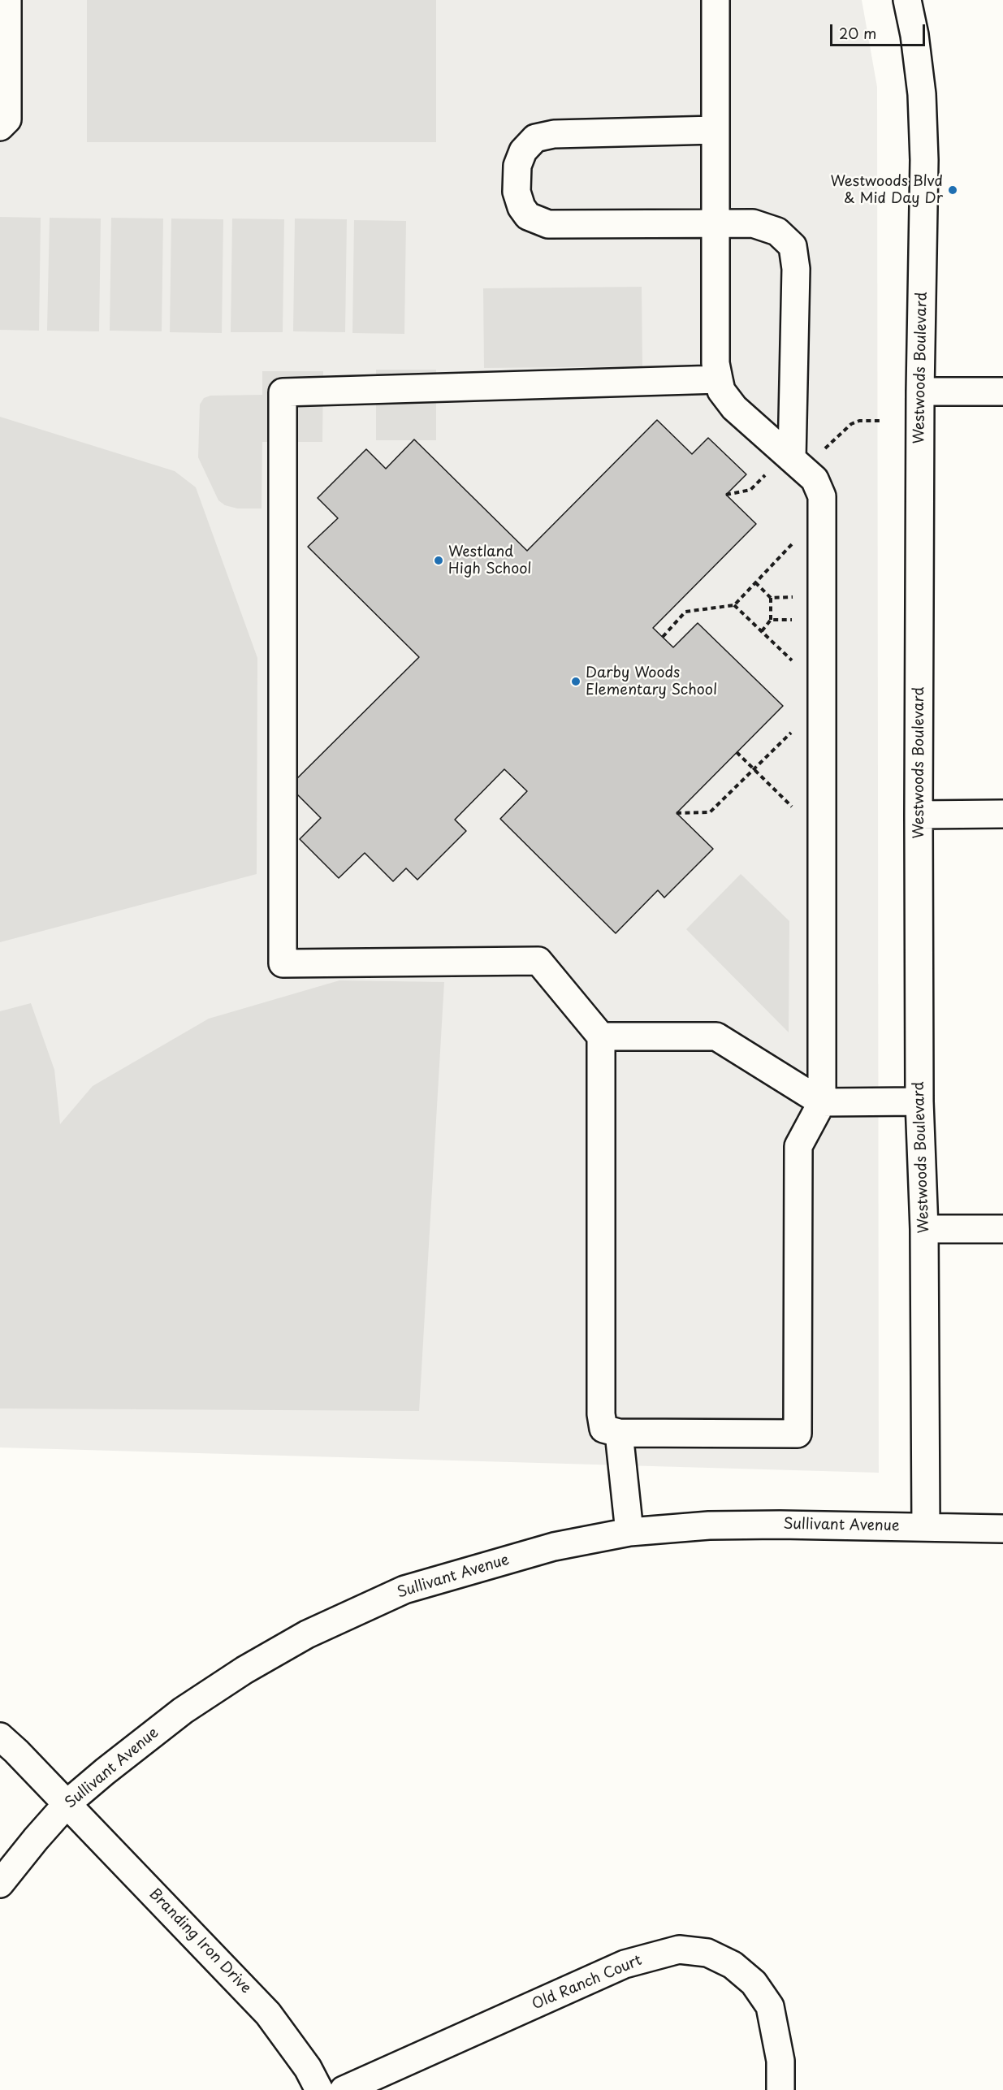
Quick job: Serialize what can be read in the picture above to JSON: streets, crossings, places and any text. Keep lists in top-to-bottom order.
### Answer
{
  "streets": {
    "street": [
      "Westwoods Boulevard",
      "Sullivant Avenue",
      "Branding Iron Drive",
      "Old Ranch Court"
    ]
  },
  "crossings": [
    ["Westwoods Boulevard", "Sullivant Avenue"],
    ["Sullivant Avenue", "Branding Iron Drive"]
  ],
  "places": ["Westwoods Blvd & Mid Day Dr", "Westland High School", "Darby Woods Elementary School"],
  "scale_bar": "20 m"
}
